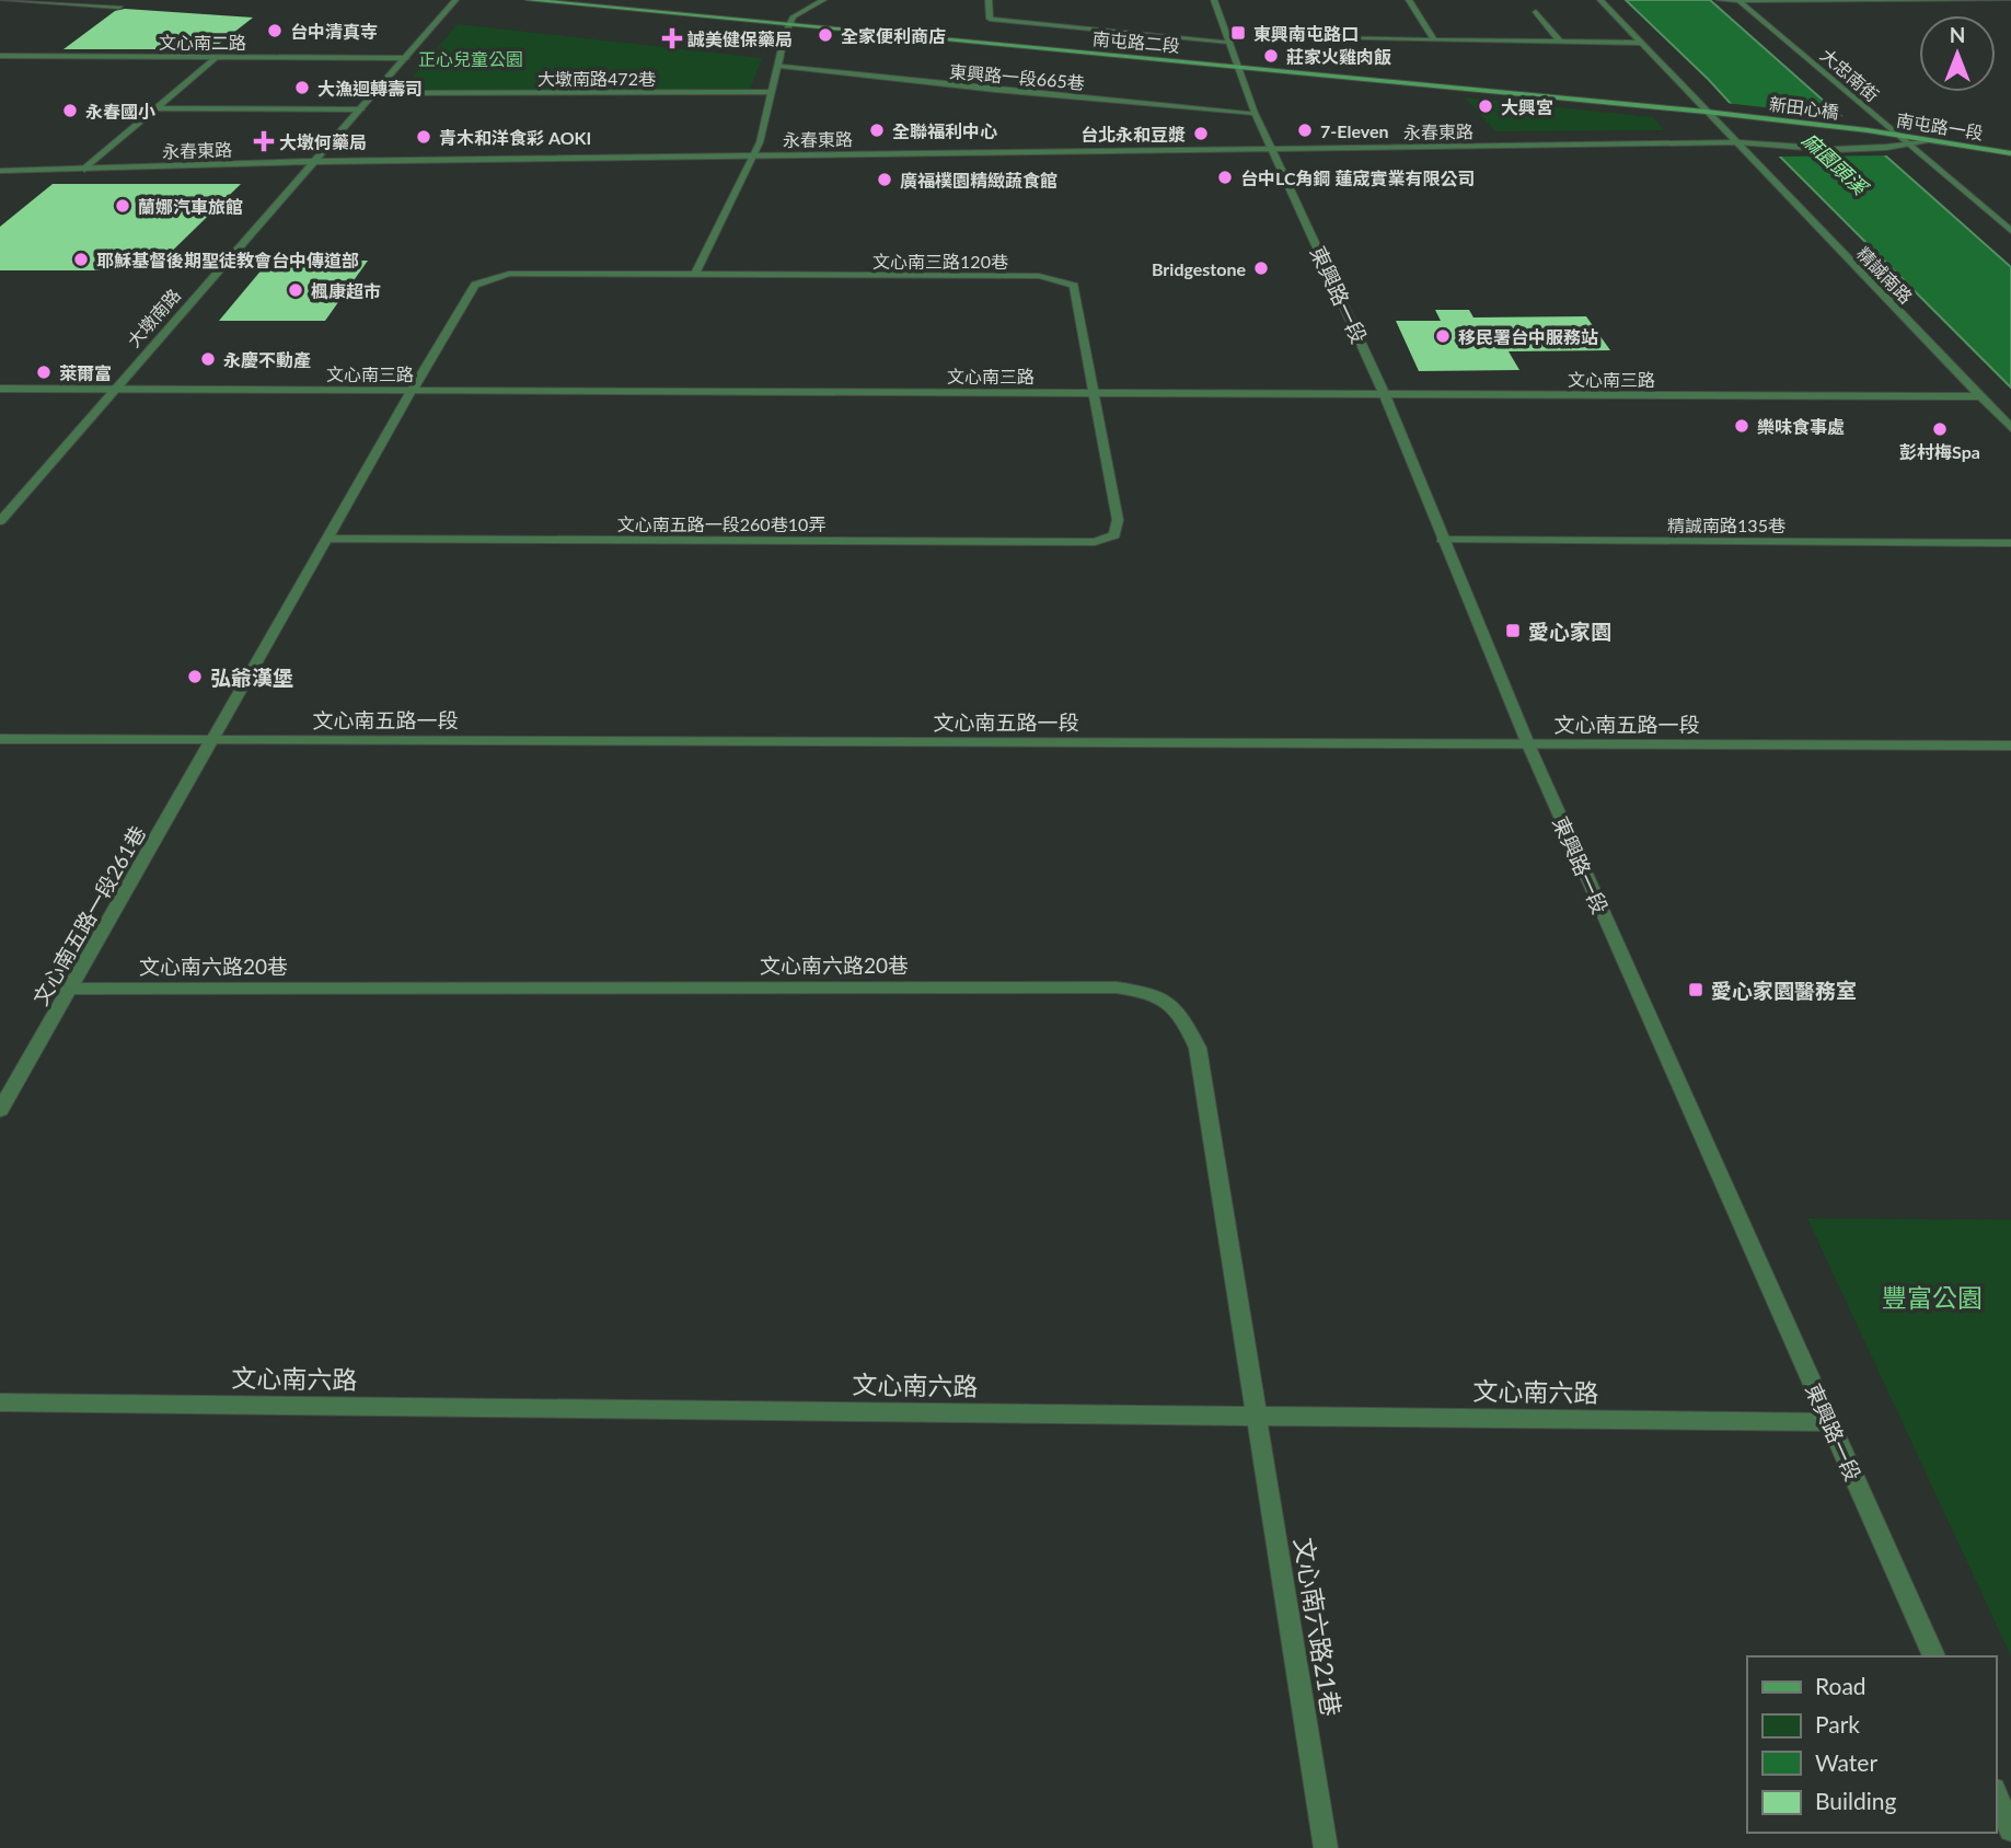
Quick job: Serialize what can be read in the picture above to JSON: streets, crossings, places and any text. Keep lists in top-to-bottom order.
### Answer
{
  "streets": {
    "main road": ["南屯路二段", "新田心橋", "南屯路一段"],
    "street": [
      "文心南二路",
      "大忠南街",
      "東興路一段665巷",
      "大墩南路472巷",
      "永春東路",
      "文心南三路120巷",
      "精誠南路",
      "東興路一段",
      "大墩南路",
      "文心南三路",
      "文心南五路一段260巷10弄",
      "精誠南路135巷",
      "文心南五路一段",
      "文心南五路一段261巷",
      "文心南六路20巷",
      "文心南六路",
      "文心南六路21巷"
    ]
  },
  "crossings": [
    ["文心南二路", "大墩南路"],
    ["南屯路二段", "新田心橋"],
    ["南屯路二段", "精誠南路"],
    ["南屯路二段", "東興路一段"],
    ["大忠南街", "新田心橋"],
    ["大忠南街", "南屯路一段"],
    ["東興路一段665巷", "東興路一段"],
    ["大墩南路472巷", "大墩南路"],
    ["新田心橋", "南屯路一段"],
    ["新田心橋", "永春東路"],
    ["永春東路", "精誠南路"],
    ["永春東路", "東興路一段"],
    ["永春東路", "大墩南路"],
    ["文心南三路120巷", "文心南三路"],
    ["文心南三路120巷", "文心南五路一段260巷10弄"],
    ["文心南三路120巷", "文心南五路一段261巷"],
    ["精誠南路", "文心南三路"],
    ["東興路一段", "文心南三路"],
    ["東興路一段", "精誠南路135巷"],
    ["東興路一段", "文心南五路一段"],
    ["東興路一段", "文心南六路"],
    ["大墩南路", "文心南三路"],
    ["文心南三路", "文心南五路一段260巷10弄"],
    ["文心南三路", "文心南五路一段261巷"],
    ["文心南五路一段260巷10弄", "文心南五路一段261巷"],
    ["文心南五路一段", "文心南五路一段261巷"],
    ["文心南五路一段261巷", "文心南六路20巷"],
    ["文心南六路20巷", "文心南六路"],
    ["文心南六路20巷", "文心南六路21巷"],
    ["文心南六路", "文心南六路21巷"]
  ],
  "water": ["麻園頭溪"],
  "parks": ["正心兒童公園", "豐富公園"],
  "places": {
    "other": [
      "台中清真寺",
      "全家便利商店",
      "莊家火雞肉飯",
      "大漁迴轉壽司",
      "大興宮",
      "永春國小",
      "全聯福利中心",
      "7-Eleven",
      "台北永和豆漿",
      "青木和洋食彩 AOKI",
      "台中LC角鋼 蓮宬實業有限公司",
      "廣福樸園精緻蔬食館",
      "蘭娜汽車旅館",
      "耶穌基督後期聖徒教會台中傳道部",
      "Bridgestone",
      "楓康超市",
      "移民署台中服務站",
      "永慶不動產",
      "萊爾富",
      "樂味食事處",
      "彭村梅Spa",
      "弘爺漢堡"
    ],
    "transit": ["東興南屯路口", "愛心家園", "愛心家園醫務室"],
    "health": ["誠美健保藥局", "大墩何藥局"]
  },
  "legend": [
    "Road",
    "Park",
    "Water",
    "Building"
  ],
  "north": "top"
}
